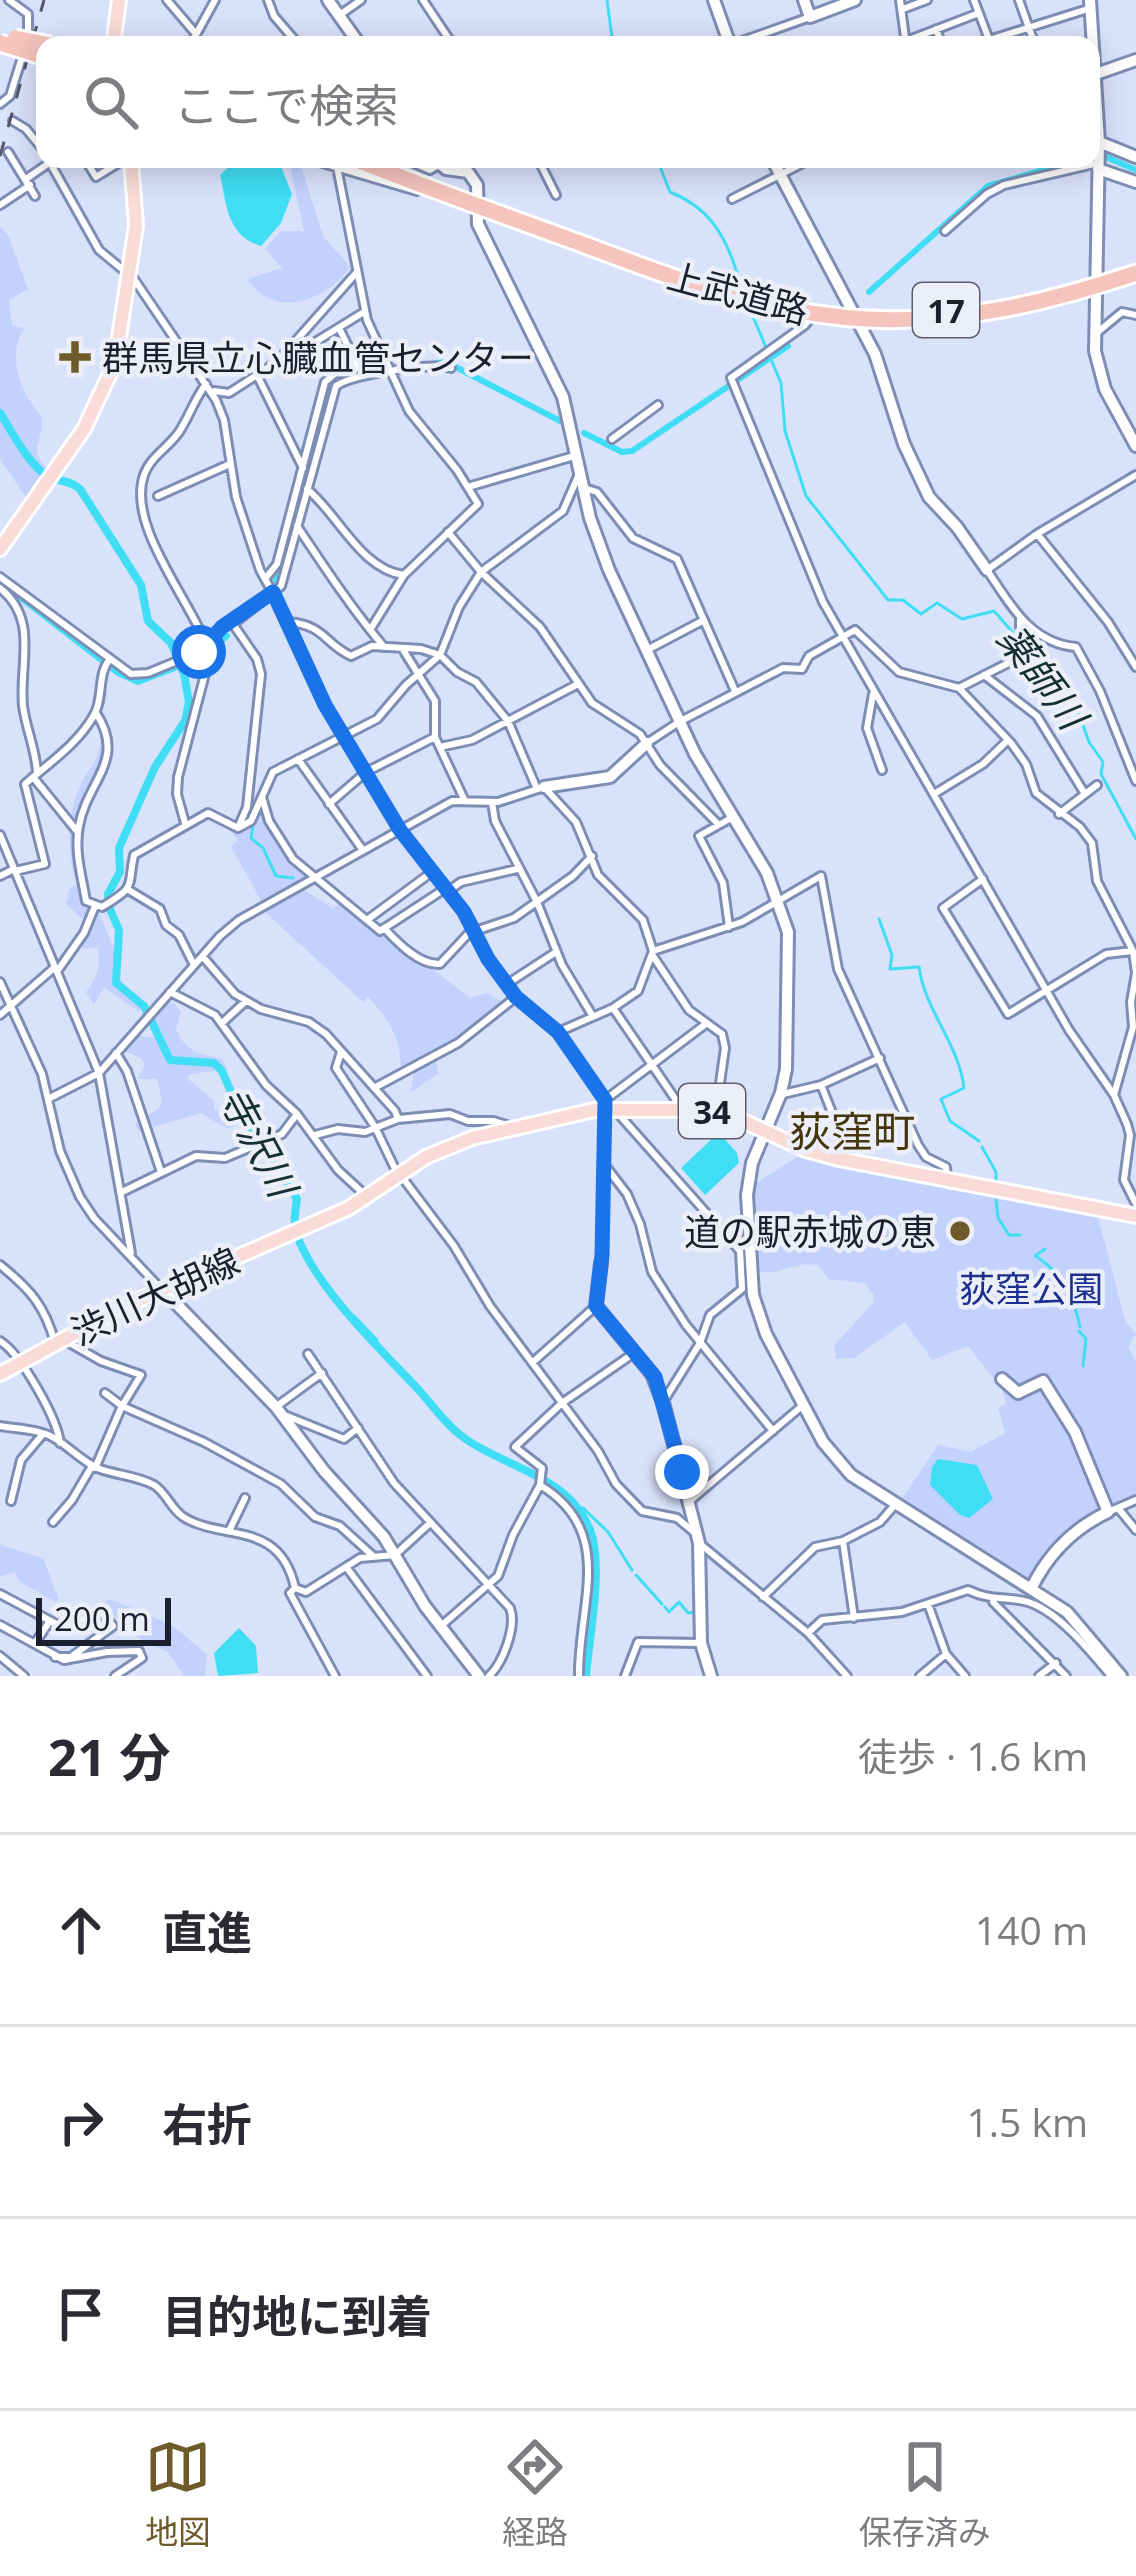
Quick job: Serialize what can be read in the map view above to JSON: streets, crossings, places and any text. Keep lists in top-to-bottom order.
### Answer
{
  "streets": {
    "highway": ["上武道路", "17"],
    "main road": ["34", "渋川大胡線"]
  },
  "districts": ["荻窪町"],
  "water": ["薬師川", "寺沢川"],
  "parks": ["荻窪公園"],
  "places": {
    "health": ["群馬県立心臓血管センター"],
    "other": ["道の駅赤城の恵"]
  },
  "scale_bar": "200 m",
  "page": {
    "search": "ここで検索",
    "scale": "200 m",
    "heading": ["21 分", "徒歩 · 1.6 km"],
    "list": [
      ["直進", "140 m"],
      ["右折", "1.5 km"],
      "目的地に到着"
    ],
    "nav": ["地図", "経路", "保存済み"]
  }
}
